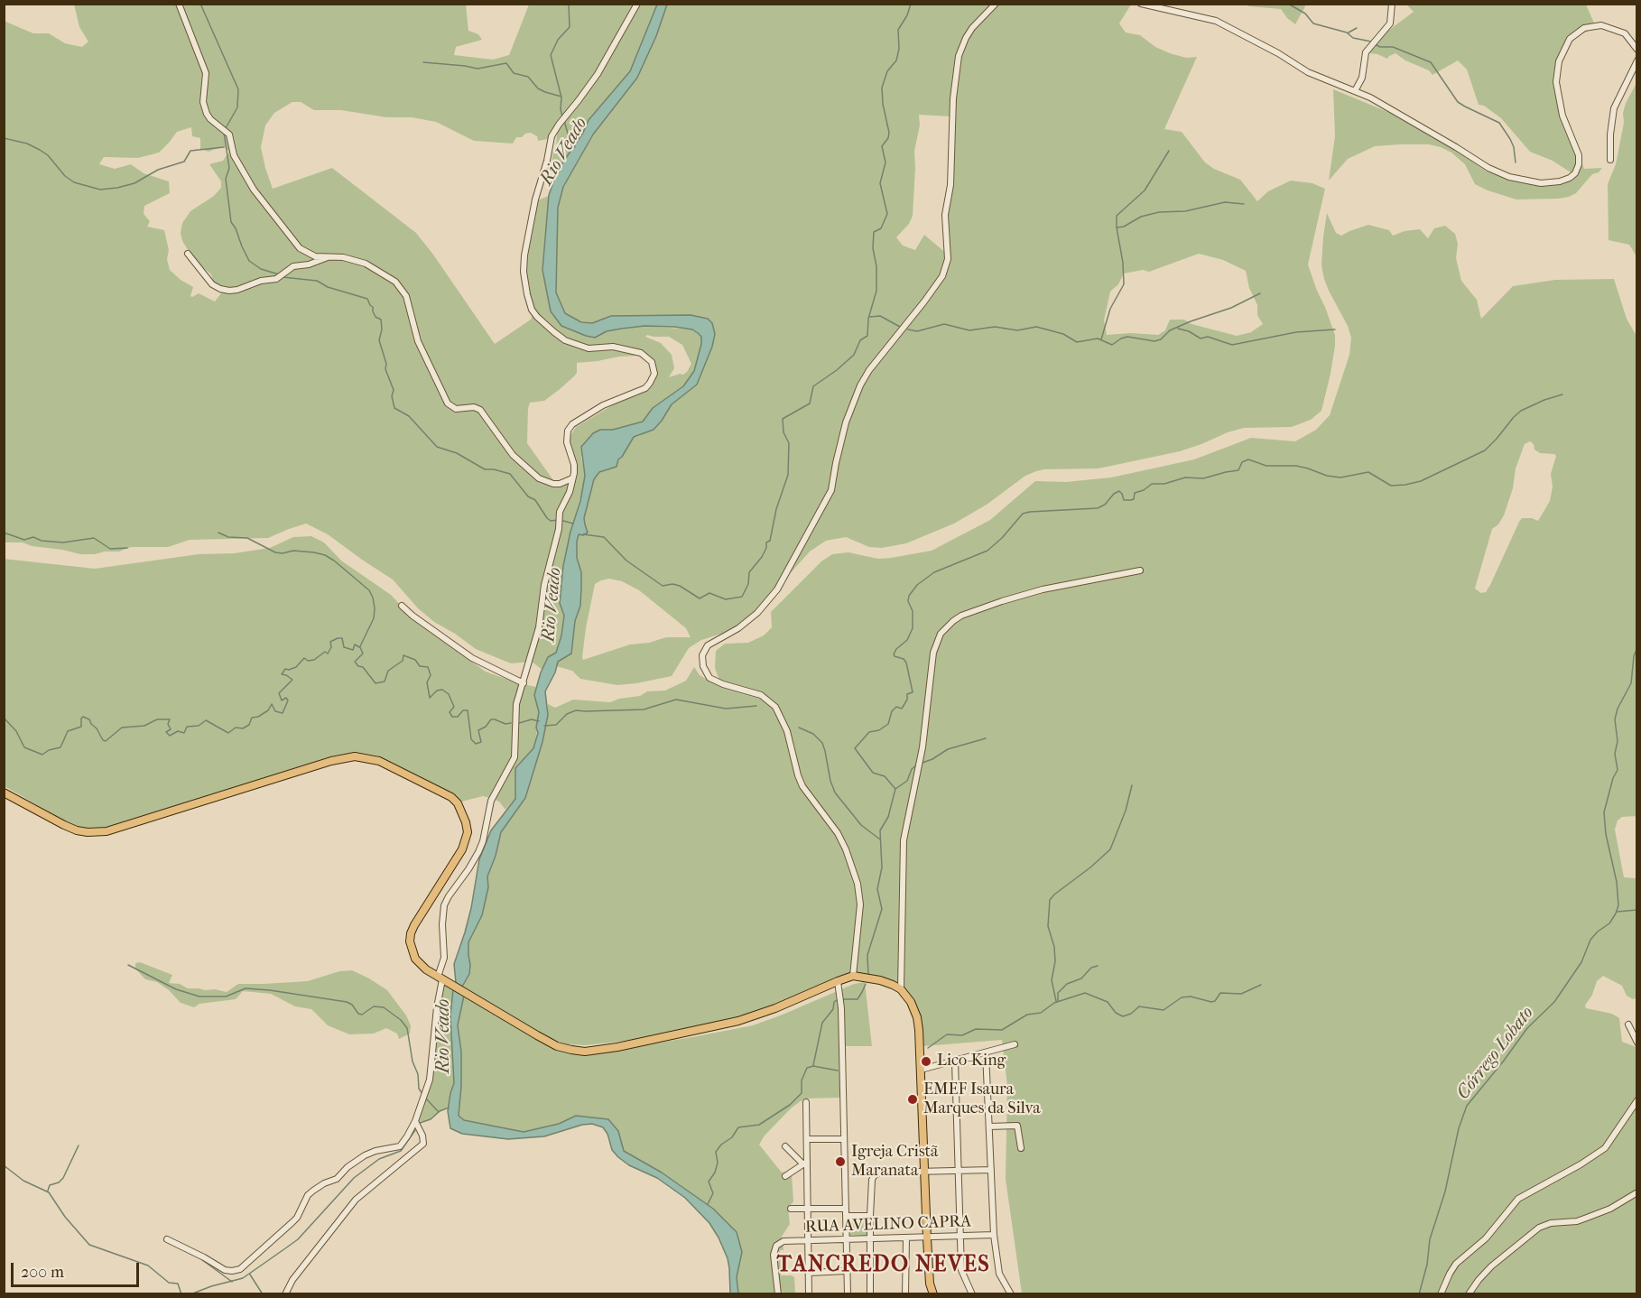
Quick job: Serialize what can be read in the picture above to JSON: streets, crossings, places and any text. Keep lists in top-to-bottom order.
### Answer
{
  "streets": {
    "street": ["RUA AVELINO CAPRA"]
  },
  "districts": ["TANCREDO NEVES"],
  "water": ["Rio Veado", "Córrego Lobato"],
  "places": ["Lico-King", "EMEF Isaura Marques da Silva", "Igreja Cristã Maranata"],
  "scale_bar": "200 m"
}
